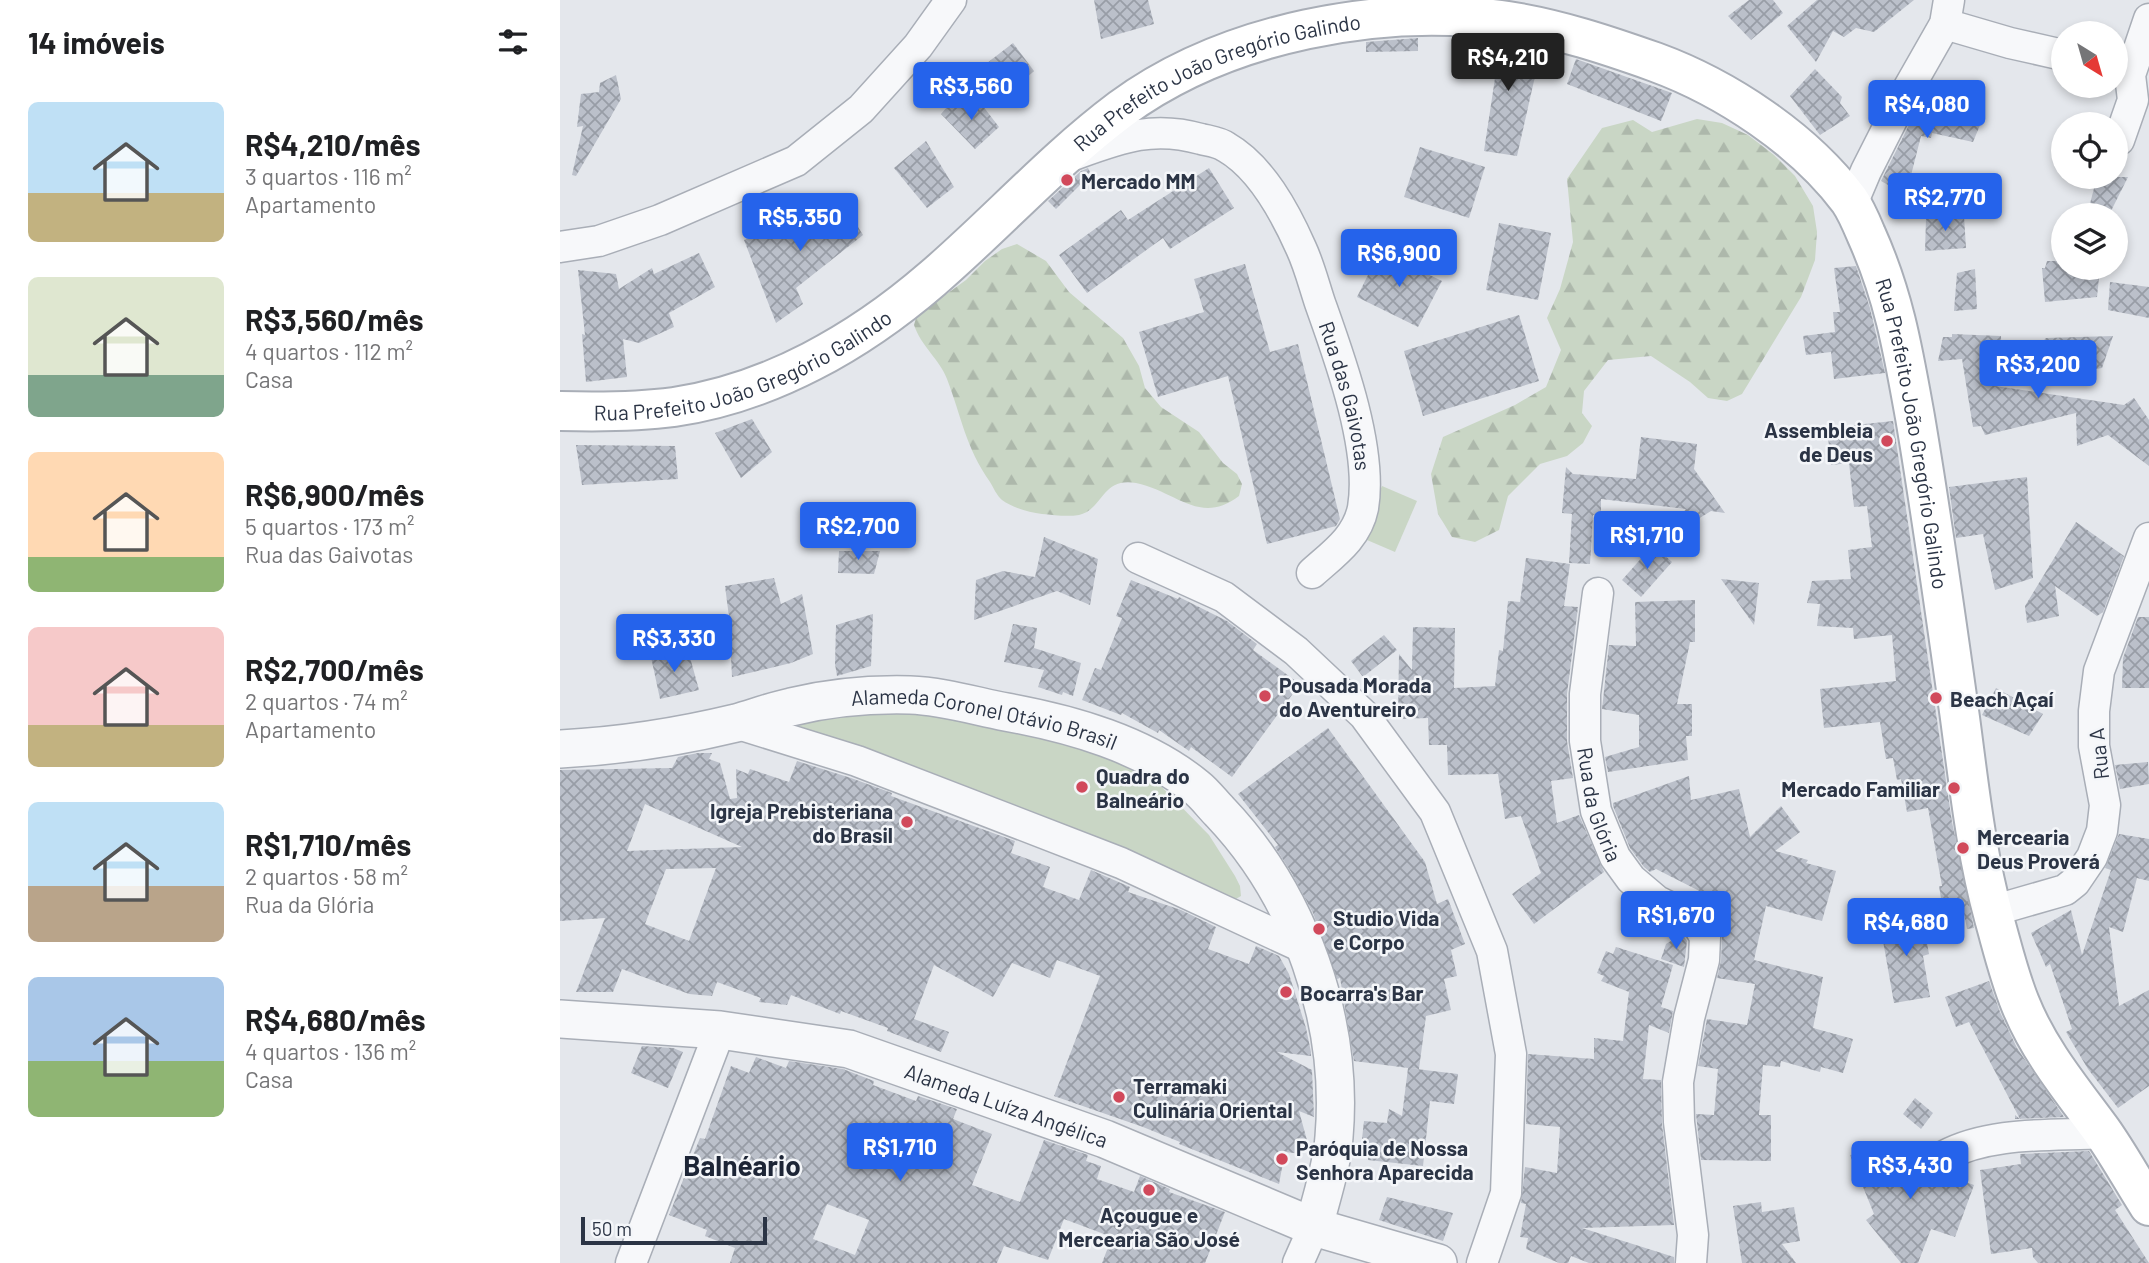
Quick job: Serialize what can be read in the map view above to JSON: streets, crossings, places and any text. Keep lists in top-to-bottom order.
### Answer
{
  "streets": {
    "main road": ["Rua Prefeito João Gregório Galindo"],
    "street": [
      "Rua das Gaivotas",
      "Alameda Coronel Otávio Brasil",
      "Rua A",
      "Rua da Glória",
      "Alameda Luíza Angélica"
    ]
  },
  "crossings": [
    ["Rua Prefeito João Gregório Galindo", "Rua das Gaivotas"],
    ["Rua Prefeito João Gregório Galindo", "Rua A"],
    ["Alameda Coronel Otávio Brasil", "Alameda Luíza Angélica"]
  ],
  "districts": ["Balnéario"],
  "places": [
    "Mercado MM",
    "Assembleia de Deus",
    "Pousada Morada do Aventureiro",
    "Beach Açaí",
    "Quadra do Balneário",
    "Mercado Familiar",
    "Igreja Prebisteriana do Brasil",
    "Mercearia Deus Proverá",
    "Studio Vida e Corpo",
    "Bocarra's Bar",
    "Terramaki Culinária Oriental",
    "Paróquia de Nossa Senhora Aparecida",
    "Açougue e Mercearia São José"
  ],
  "scale_bar": "50 m",
  "north": "bottom right",
  "page": {
    "heading": "14 imóveis",
    "price": [
      "R$4,210",
      "R$3,560",
      "R$4,080",
      "R$2,770",
      "R$5,350",
      "R$6,900",
      "R$3,200",
      "R$2,700",
      "R$1,710",
      "R$3,330",
      "R$1,670",
      "R$4,680",
      "R$1,710",
      "R$3,430"
    ],
    "list": [
      {
        "name": "R$4,210/mês",
        "note": "3 quartos · 116 m² · Apartamento"
      },
      {
        "name": "R$3,560/mês",
        "note": "4 quartos · 112 m² · Casa"
      },
      {
        "name": "R$6,900/mês",
        "note": "5 quartos · 173 m² · Rua das Gaivotas"
      },
      {
        "name": "R$2,700/mês",
        "note": "2 quartos · 74 m² · Apartamento"
      },
      {
        "name": "R$1,710/mês",
        "note": "2 quartos · 58 m² · Rua da Glória"
      },
      {
        "name": "R$4,680/mês",
        "note": "4 quartos · 136 m² · Casa"
      }
    ],
    "scale": "50 m"
  }
}
